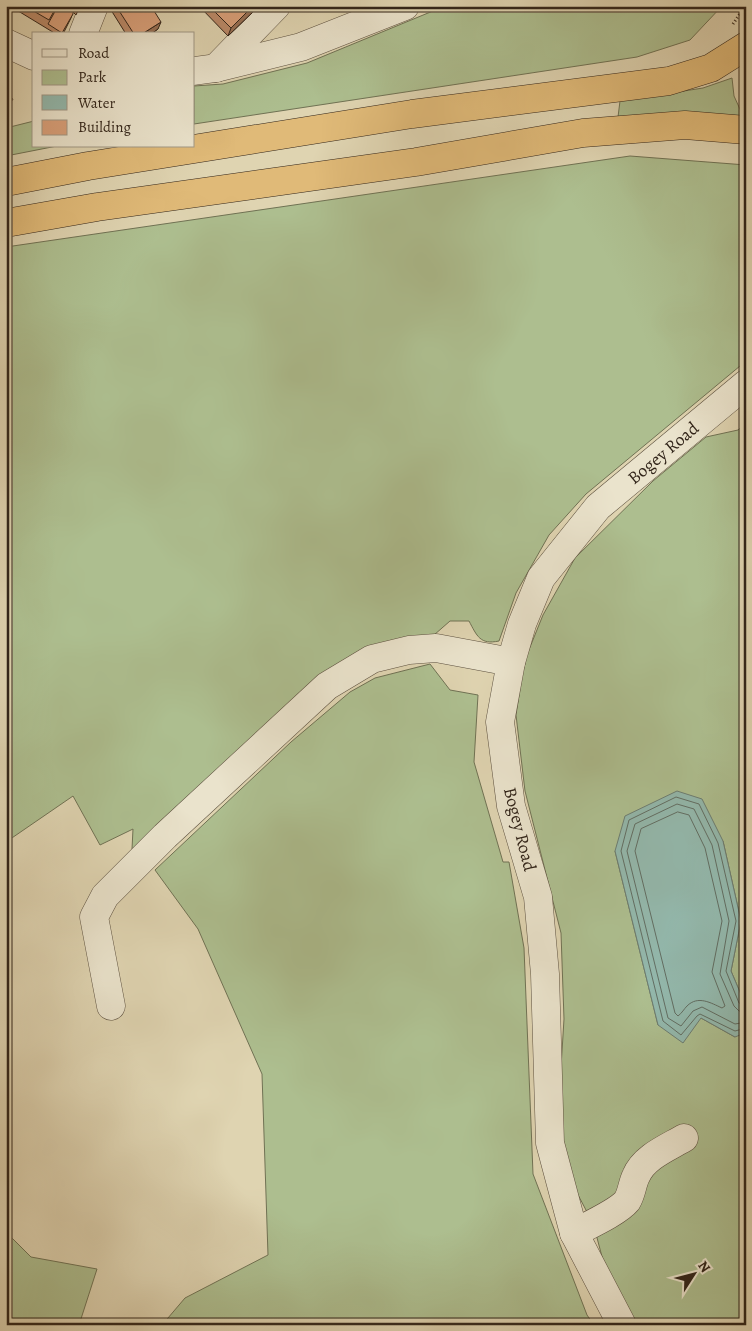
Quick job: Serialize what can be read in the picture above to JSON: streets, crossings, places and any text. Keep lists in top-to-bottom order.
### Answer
{
  "streets": {
    "street": ["Bogey Road"]
  },
  "legend": [
    "Road",
    "Park",
    "Water",
    "Building"
  ],
  "north": "top right"
}
